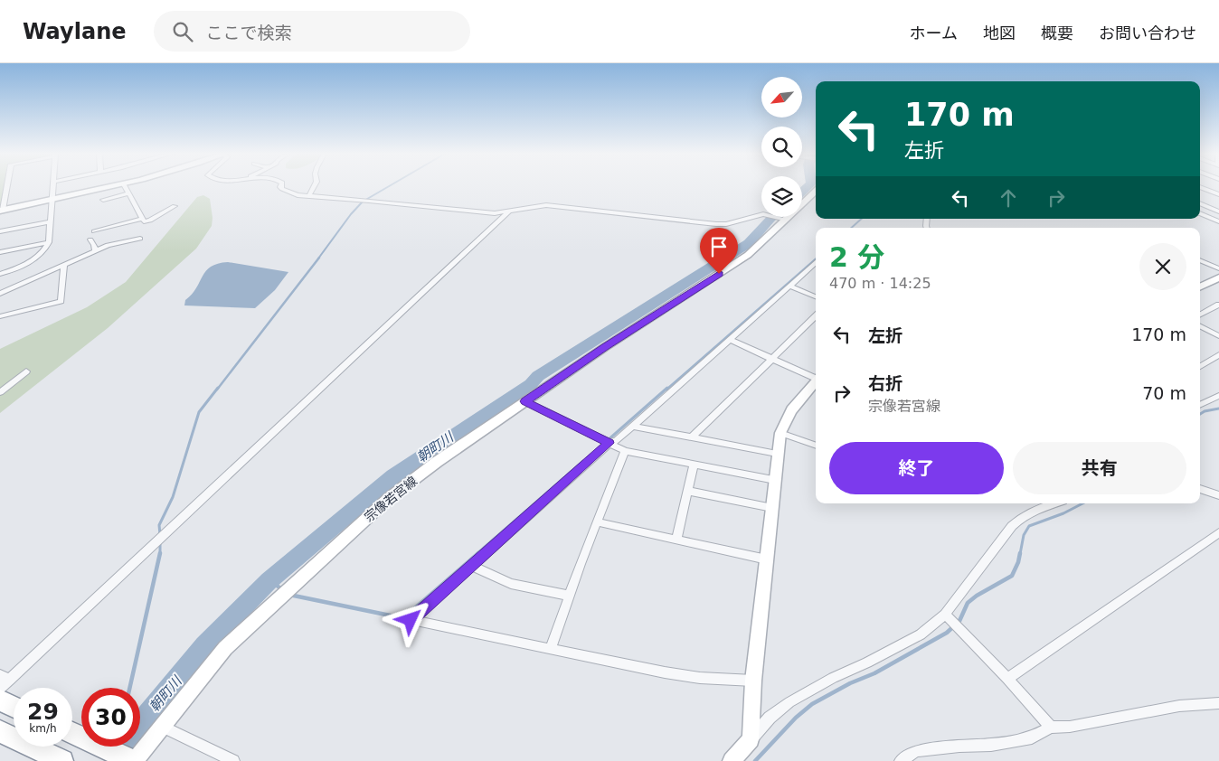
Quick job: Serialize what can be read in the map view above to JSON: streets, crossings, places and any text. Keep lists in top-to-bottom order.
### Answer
{
  "streets": {
    "main road": ["宗像若宮線"]
  },
  "water": ["朝町川"],
  "north": "bottom left",
  "page": {
    "header": "Waylane",
    "search": "ここで検索",
    "nav": [
      "ホーム",
      "地図",
      "概要",
      "お問い合わせ"
    ],
    "turn": ["170 m", "左折"],
    "heading": ["2 分", "470 m · 14:25"],
    "list": [
      {
        "name": "左折",
        "value": "170 m"
      },
      {
        "name": "右折",
        "note": "宗像若宮線",
        "value": "70 m"
      }
    ],
    "buttons": ["終了", "共有"],
    "speed": "29 km/h",
    "limit": "30"
  }
}
